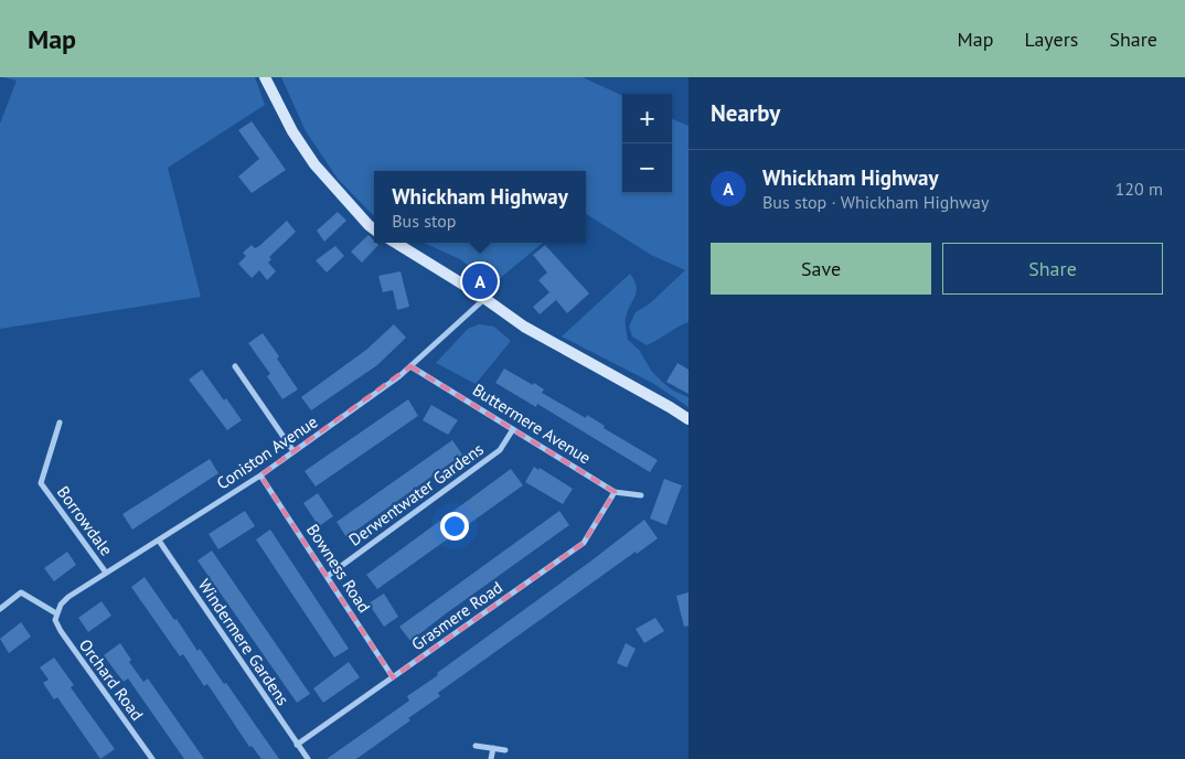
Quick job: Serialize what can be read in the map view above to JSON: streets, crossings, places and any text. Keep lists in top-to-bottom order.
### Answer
{
  "streets": {
    "street": [
      "Buttermere Avenue",
      "Coniston Avenue",
      "Derwentwater Gardens",
      "Borrowdale",
      "Bowness Road",
      "Grasmere Road",
      "Windermere Gardens",
      "Orchard Road"
    ]
  },
  "crossings": [
    ["Buttermere Avenue", "Coniston Avenue"],
    ["Buttermere Avenue", "Derwentwater Gardens"],
    ["Buttermere Avenue", "Grasmere Road"],
    ["Coniston Avenue", "Borrowdale"],
    ["Coniston Avenue", "Bowness Road"],
    ["Coniston Avenue", "Windermere Gardens"],
    ["Coniston Avenue", "Orchard Road"],
    ["Derwentwater Gardens", "Bowness Road"],
    ["Bowness Road", "Grasmere Road"],
    ["Grasmere Road", "Windermere Gardens"]
  ],
  "page": {
    "header": "Map",
    "nav": ["Map", "Layers", "Share"],
    "heading": "Nearby",
    "map_buttons": ["+", "−"],
    "list": [
      {
        "mark": "A",
        "name": "Whickham Highway",
        "note": "Bus stop · Whickham Highway",
        "value": "120 m"
      }
    ],
    "popup": ["Whickham Highway", "Bus stop"],
    "buttons": ["Save", "Share"],
    "pins": "A"
  }
}
